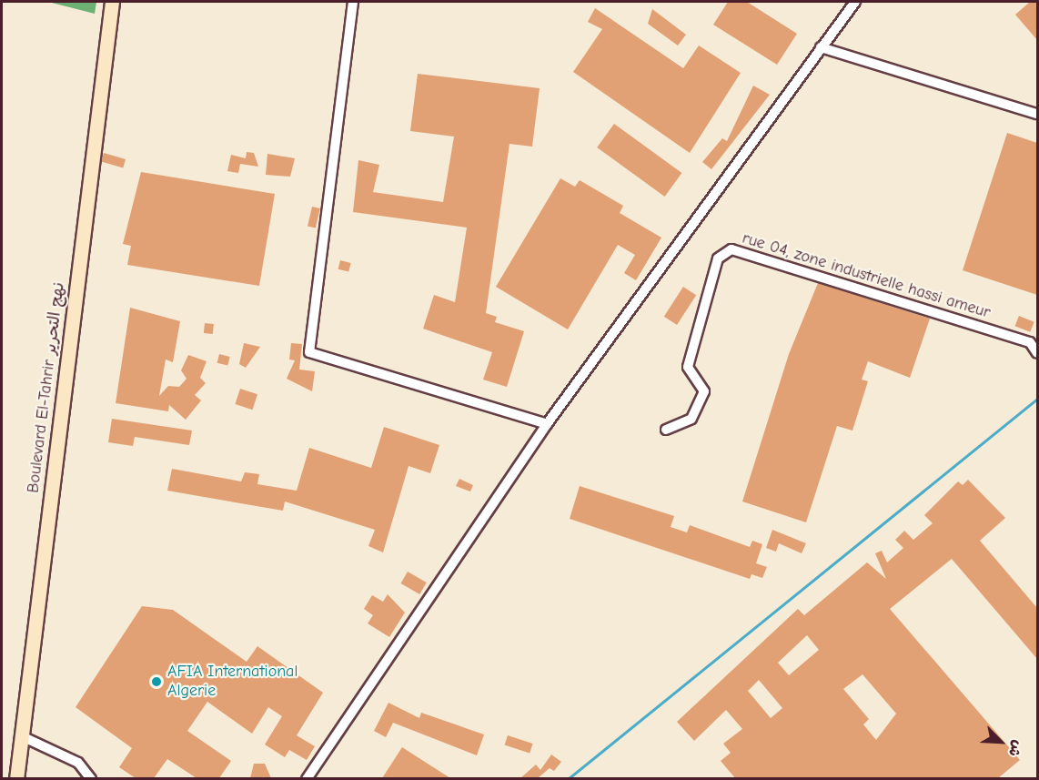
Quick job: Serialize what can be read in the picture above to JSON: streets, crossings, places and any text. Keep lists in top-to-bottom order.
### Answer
{
  "streets": {
    "main road": ["Boulevard El-Tahrir نهج التحرير"],
    "street": ["rue 04, zone industrielle hassi ameur"]
  },
  "places": ["AFIA International Algerie"],
  "north": "bottom right"
}
